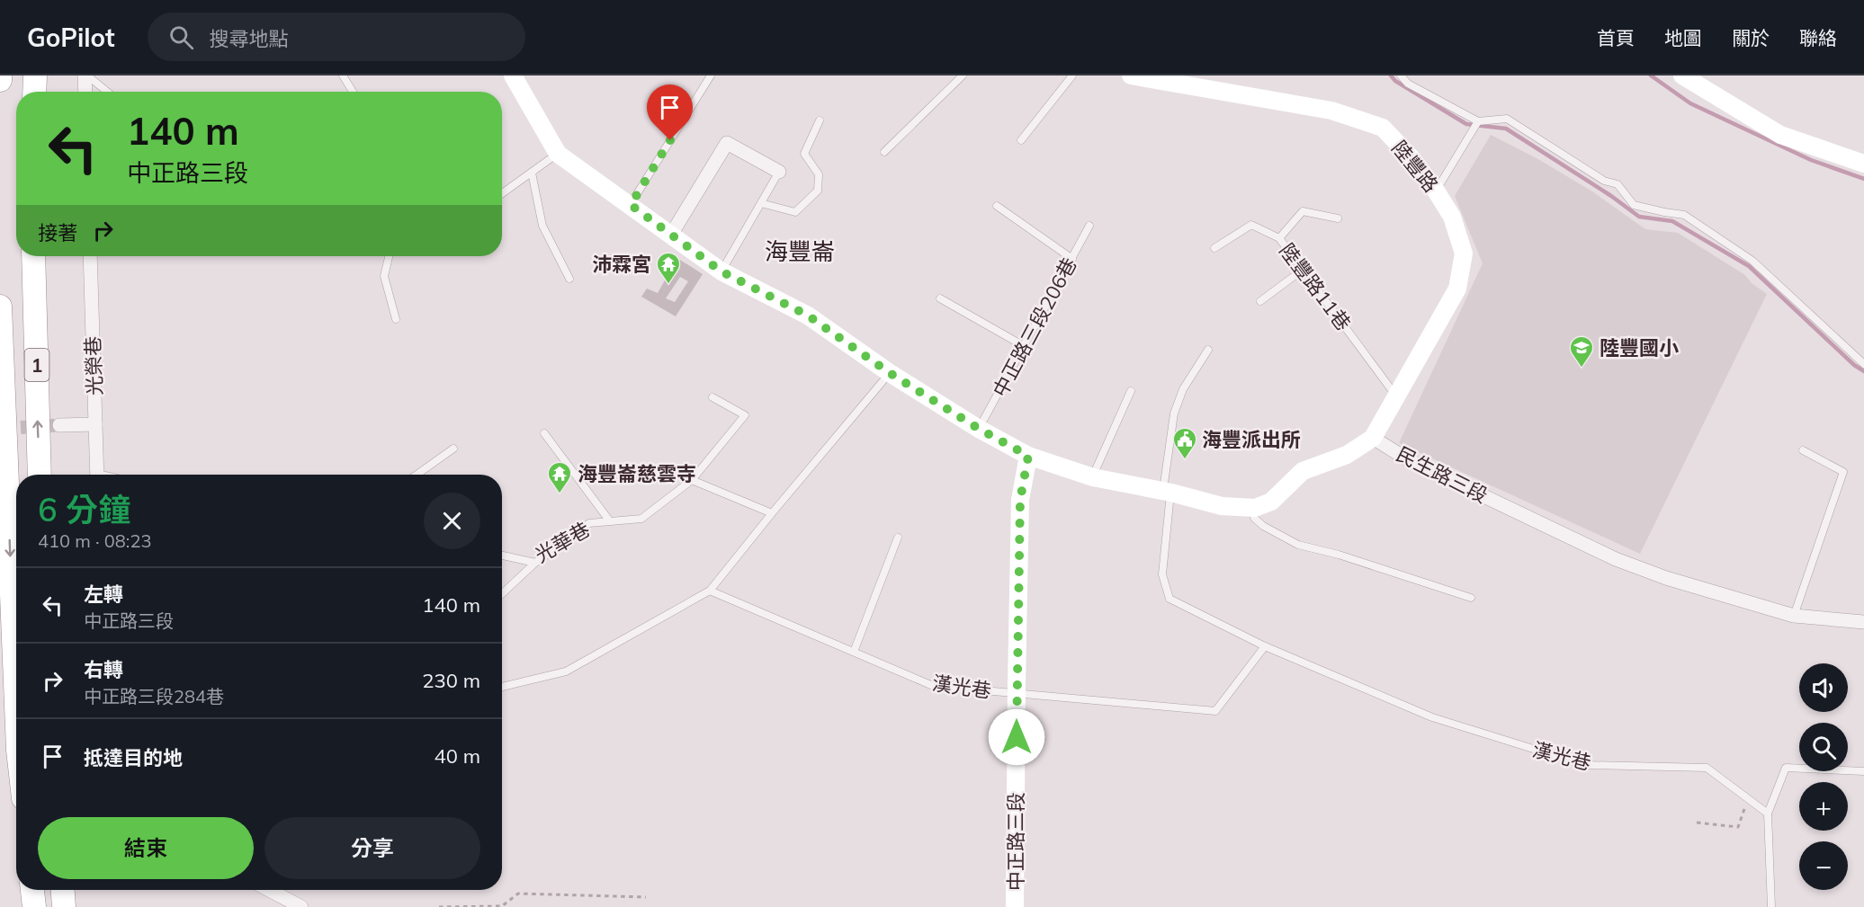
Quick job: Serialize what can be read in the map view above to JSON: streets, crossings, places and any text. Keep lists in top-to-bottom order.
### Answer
{
  "streets": {
    "highway": ["1"],
    "street": [
      "陸豐路",
      "光榮巷",
      "民生路三段",
      "中正路三段"
    ],
    "lane": [
      "陸豐路11巷",
      "中正路三段206巷",
      "光華巷",
      "漢光巷"
    ]
  },
  "crossings": [
    ["陸豐路", "陸豐路11巷"],
    ["陸豐路", "民生路三段"],
    ["民生路三段", "漢光巷"],
    ["民生路三段", "中正路三段"],
    ["漢光巷", "中正路三段"]
  ],
  "districts": ["海豐崙"],
  "places": {
    "temple": ["沛霖宮", "海豐崙慈雲寺"],
    "school or university": ["陸豐國小"],
    "public building": ["海豐派出所"]
  },
  "page": {
    "header": "GoPilot",
    "search": "搜尋地點",
    "nav": [
      "首頁",
      "地圖",
      "關於",
      "聯絡"
    ],
    "turn": ["140 m", "中正路三段"],
    "then": "接著",
    "heading": ["6 分鐘", "410 m · 08:23"],
    "list": [
      {
        "name": "左轉",
        "note": "中正路三段",
        "value": "140 m"
      },
      {
        "name": "右轉",
        "note": "中正路三段284巷",
        "value": "230 m"
      },
      {
        "name": "抵達目的地",
        "value": "40 m"
      }
    ],
    "map_buttons": ["+", "−"],
    "buttons": ["結束", "分享"]
  }
}
